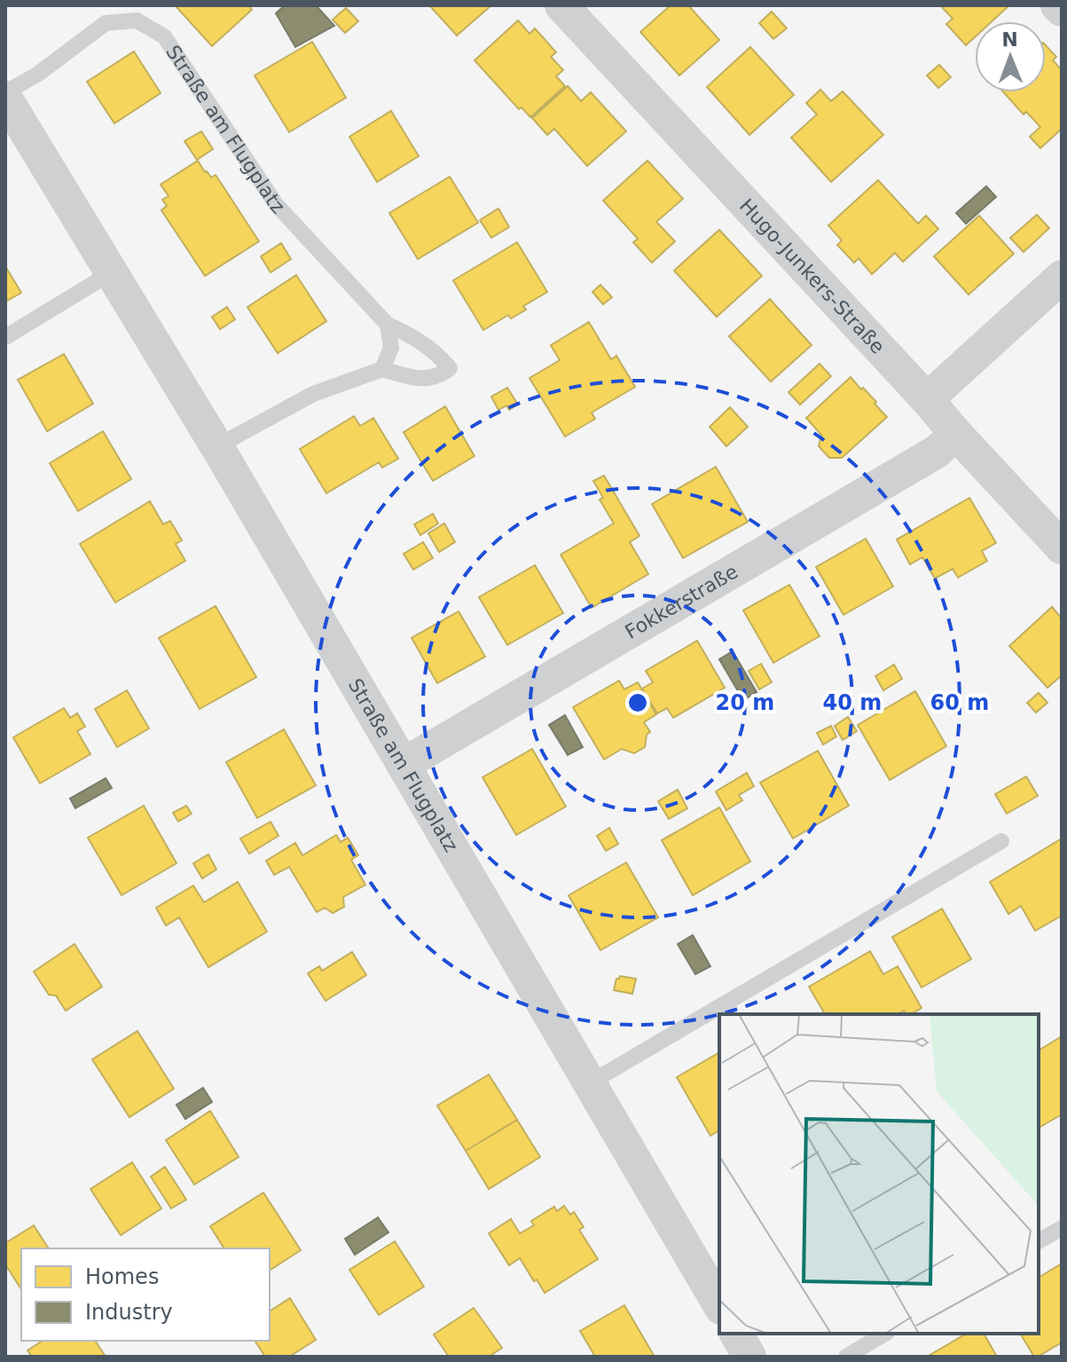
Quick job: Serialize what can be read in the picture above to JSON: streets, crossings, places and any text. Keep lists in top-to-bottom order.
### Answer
{
  "streets": {
    "street": ["Straße am Flugplatz", "Hugo-Junkers-Straße", "Fokkerstraße"]
  },
  "crossings": [
    ["Straße am Flugplatz", "Fokkerstraße"],
    ["Hugo-Junkers-Straße", "Fokkerstraße"]
  ],
  "legend": ["Homes", "Industry"],
  "north": "top",
  "rings": ["20 m", "40 m", "60 m"]
}
